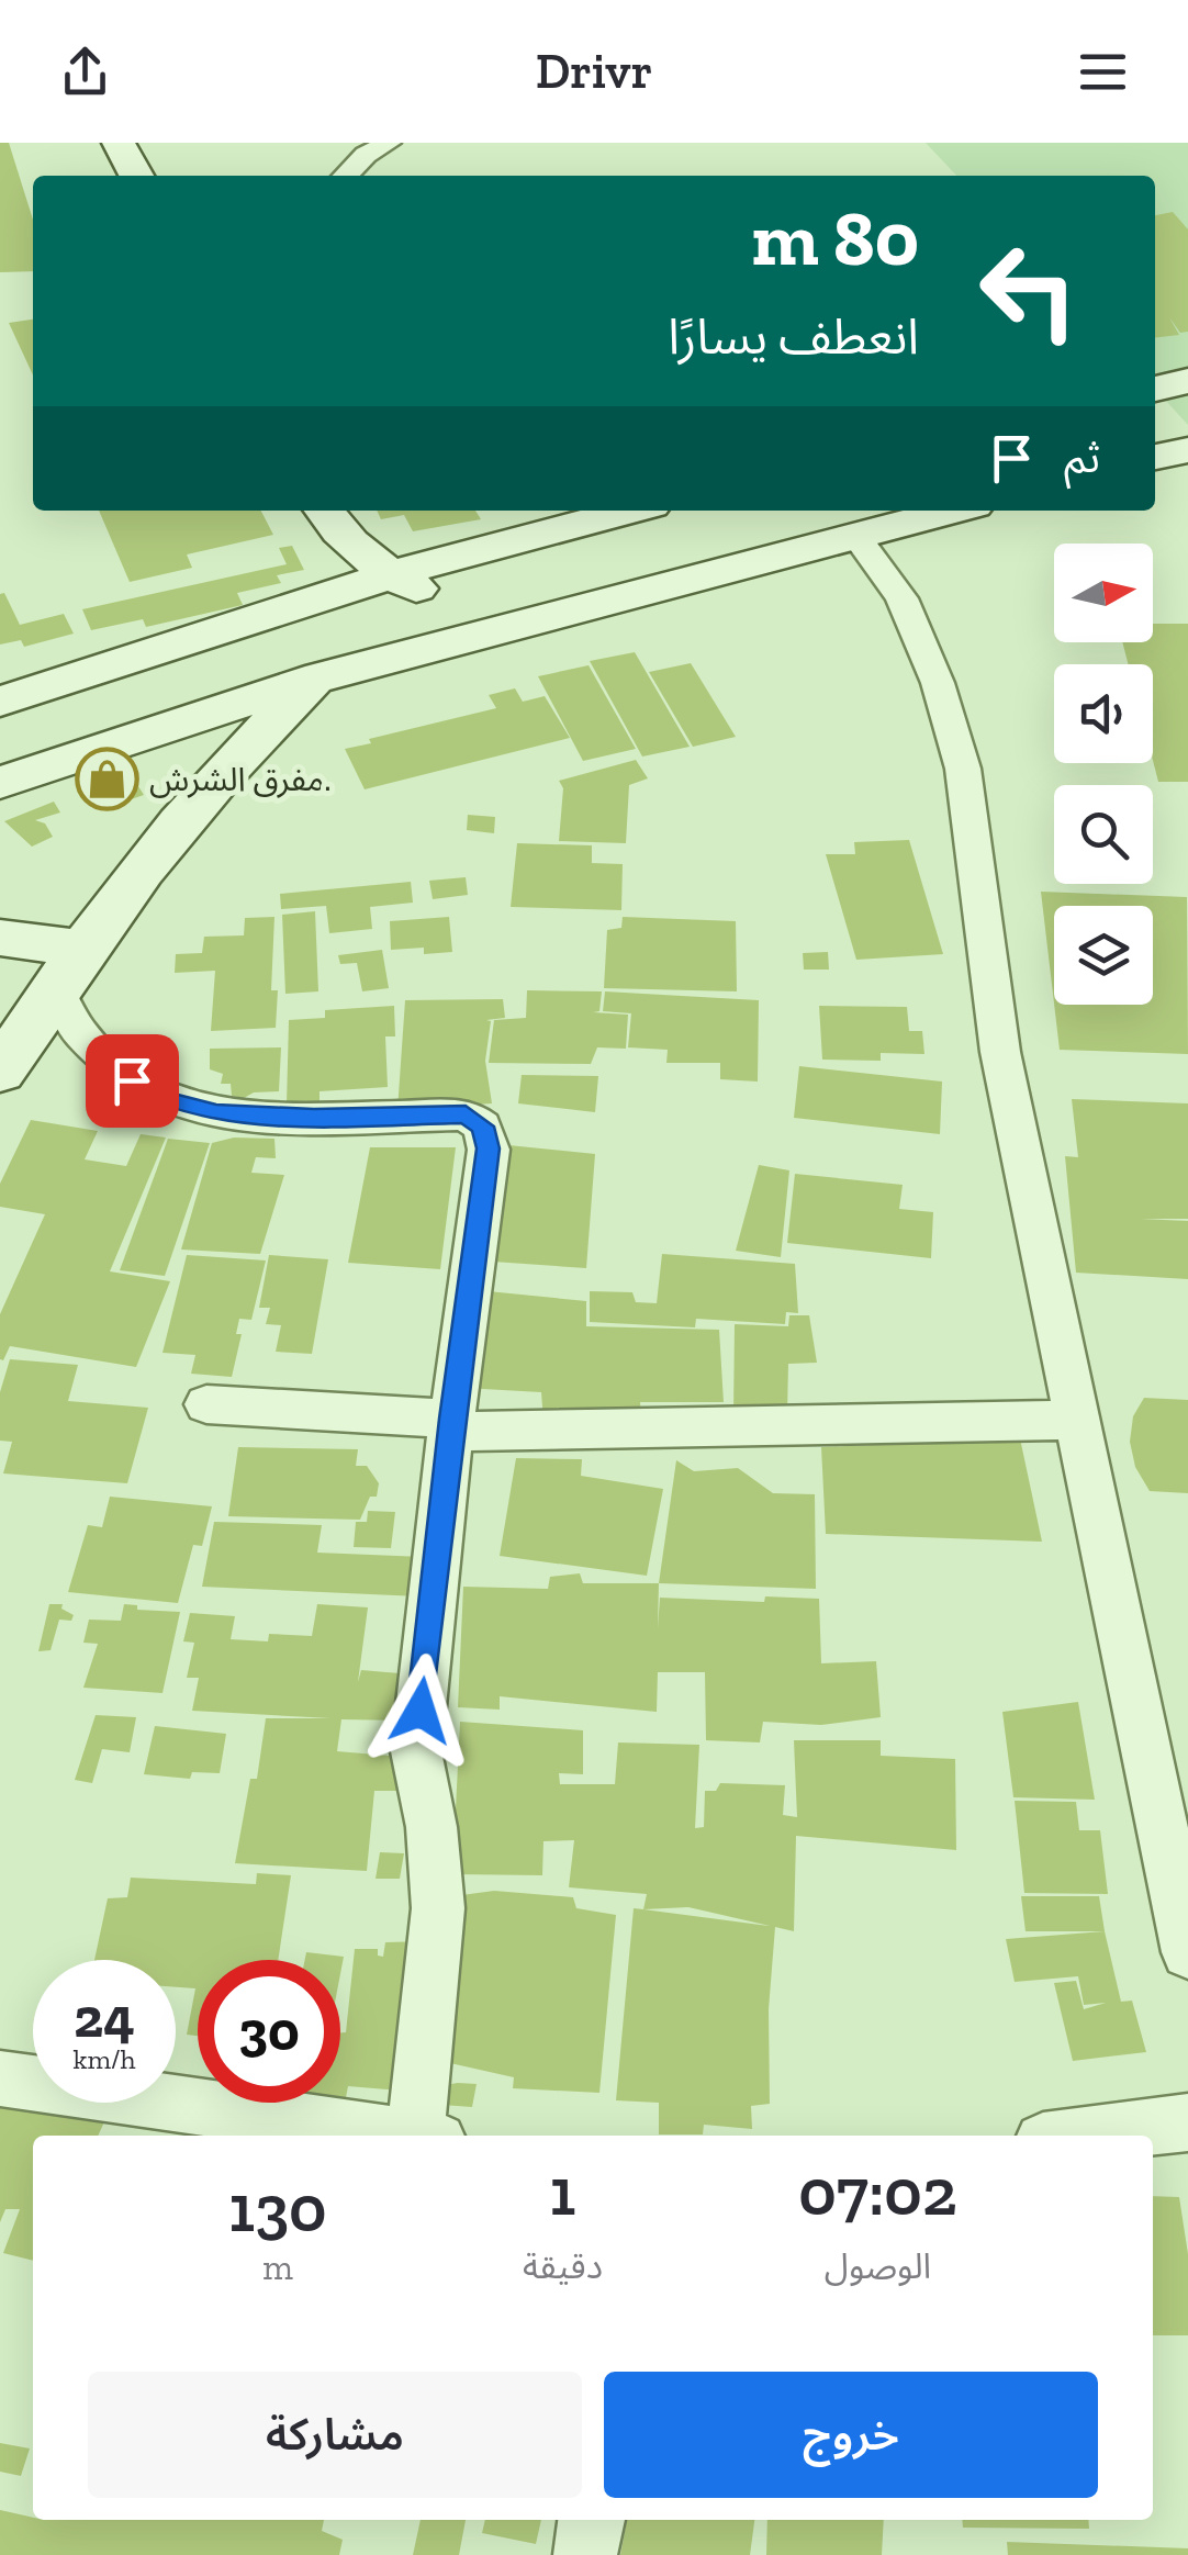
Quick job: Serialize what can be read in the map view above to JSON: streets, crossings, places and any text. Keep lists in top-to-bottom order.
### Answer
{
  "places": {
    "shop": ["مفرق الشرش."]
  },
  "north": "right",
  "page": {
    "header": "Drivr",
    "turn": ["80 m", "انعطف يسارًا"],
    "then": "ثم",
    "speed": "24 km/h",
    "limit": "30",
    "eta": [
      "07:02",
      "الوصول",
      "1",
      "دقيقة",
      "130",
      "m"
    ],
    "buttons": ["خروج", "مشاركة"]
  }
}
